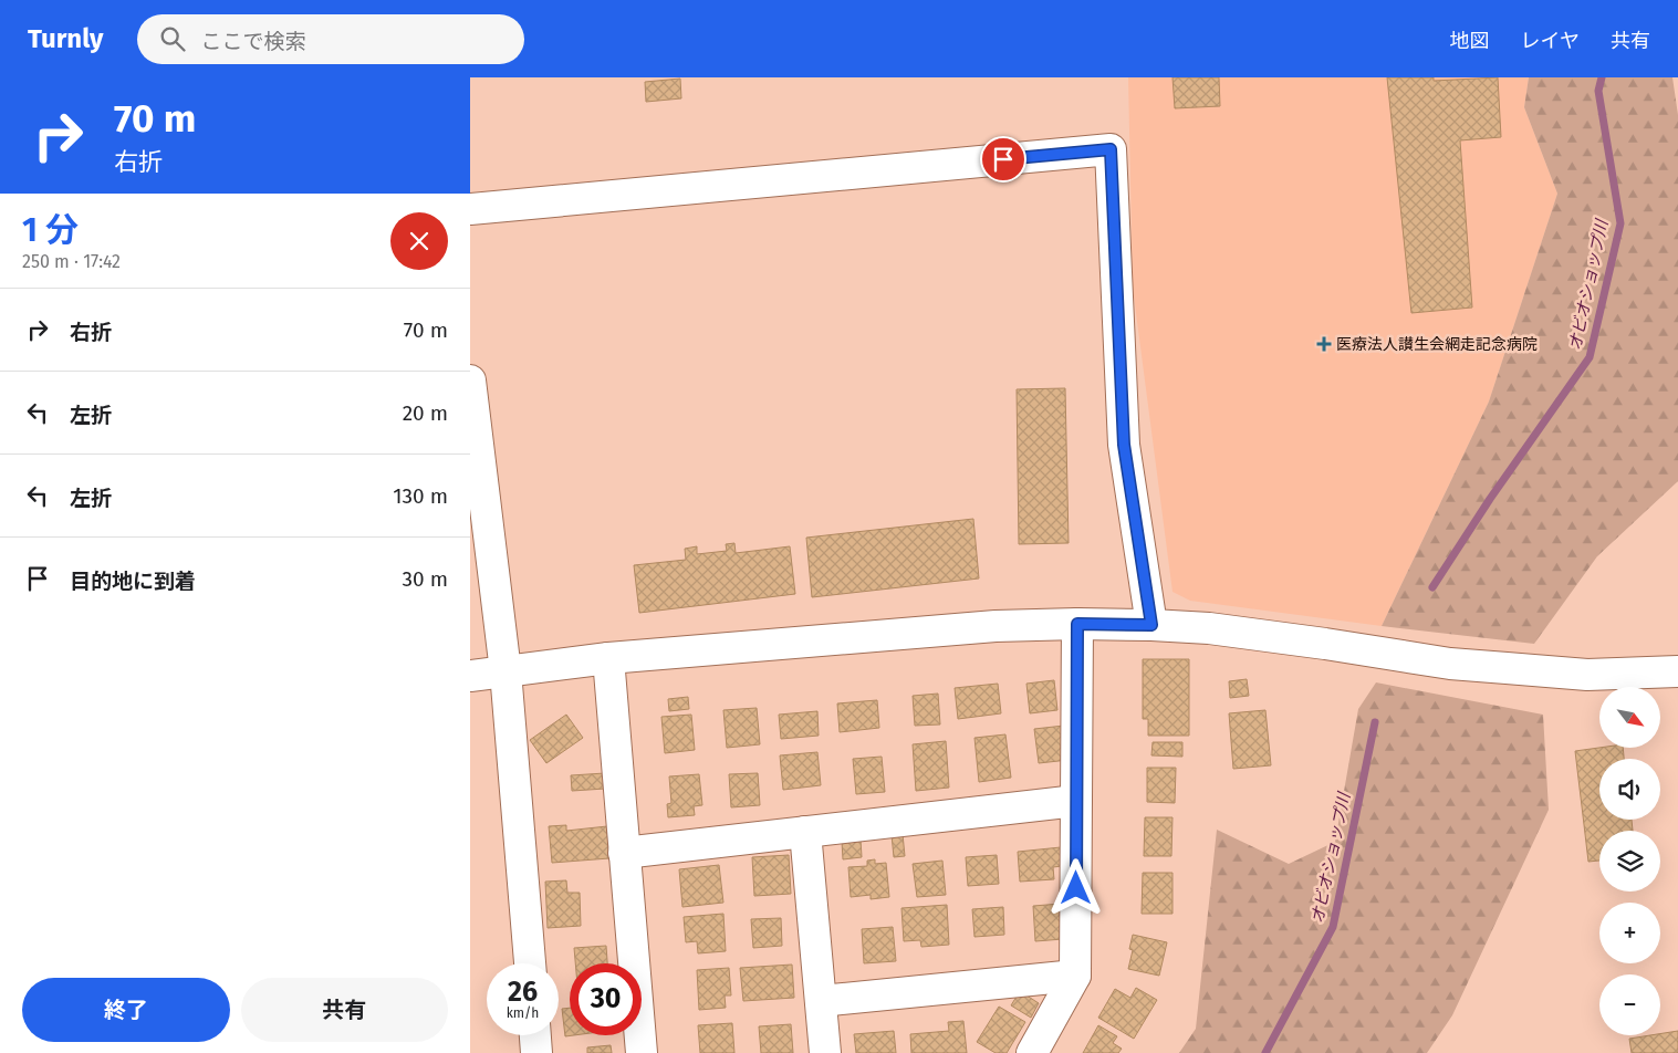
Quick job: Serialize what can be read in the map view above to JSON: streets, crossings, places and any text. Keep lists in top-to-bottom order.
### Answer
{
  "water": ["オビオショップ川"],
  "places": {
    "health": ["医療法人讃生会網走記念病院"]
  },
  "north": "bottom right",
  "page": {
    "header": "Turnly",
    "search": "ここで検索",
    "nav": ["地図", "レイヤ", "共有"],
    "turn": ["70 m", "右折"],
    "heading": ["1 分", "250 m · 17:42"],
    "list": [
      {
        "name": "右折",
        "value": "70 m"
      },
      {
        "name": "左折",
        "value": "20 m"
      },
      {
        "name": "左折",
        "value": "130 m"
      },
      {
        "name": "目的地に到着",
        "value": "30 m"
      }
    ],
    "map_buttons": ["+", "−"],
    "speed": "26 km/h",
    "limit": "30",
    "buttons": ["終了", "共有"]
  }
}
